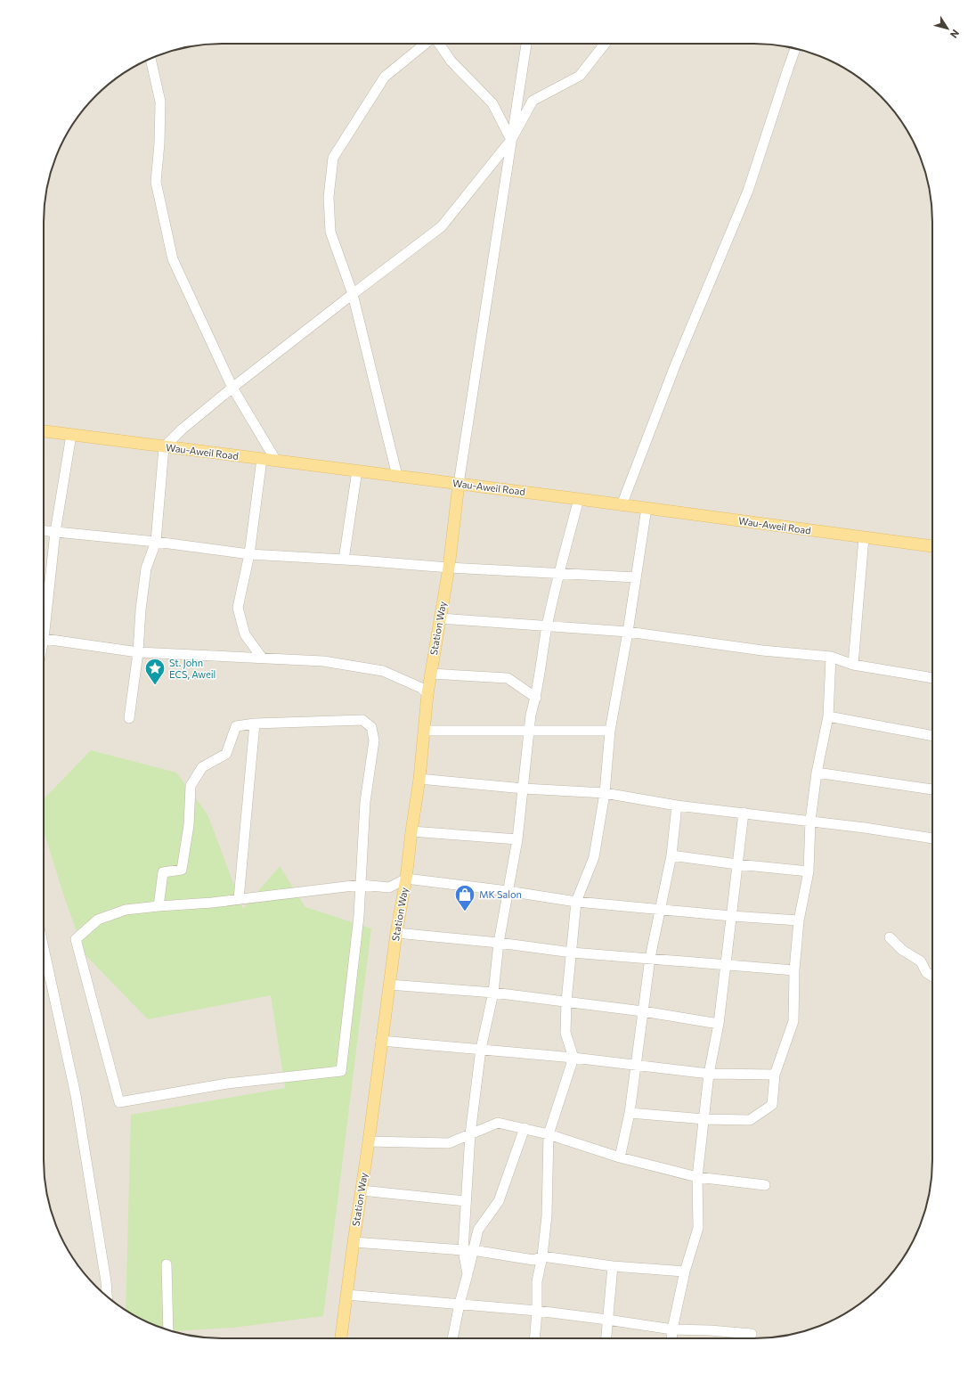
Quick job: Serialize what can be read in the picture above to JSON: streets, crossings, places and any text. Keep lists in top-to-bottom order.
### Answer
{
  "streets": {
    "main road": ["Wau-Aweil Road", "Station Way"]
  },
  "crossings": [
    ["Wau-Aweil Road", "Station Way"]
  ],
  "places": {
    "place": ["St. John ECS, Aweil"],
    "shop": ["MK Salon"]
  },
  "north": "bottom right"
}
